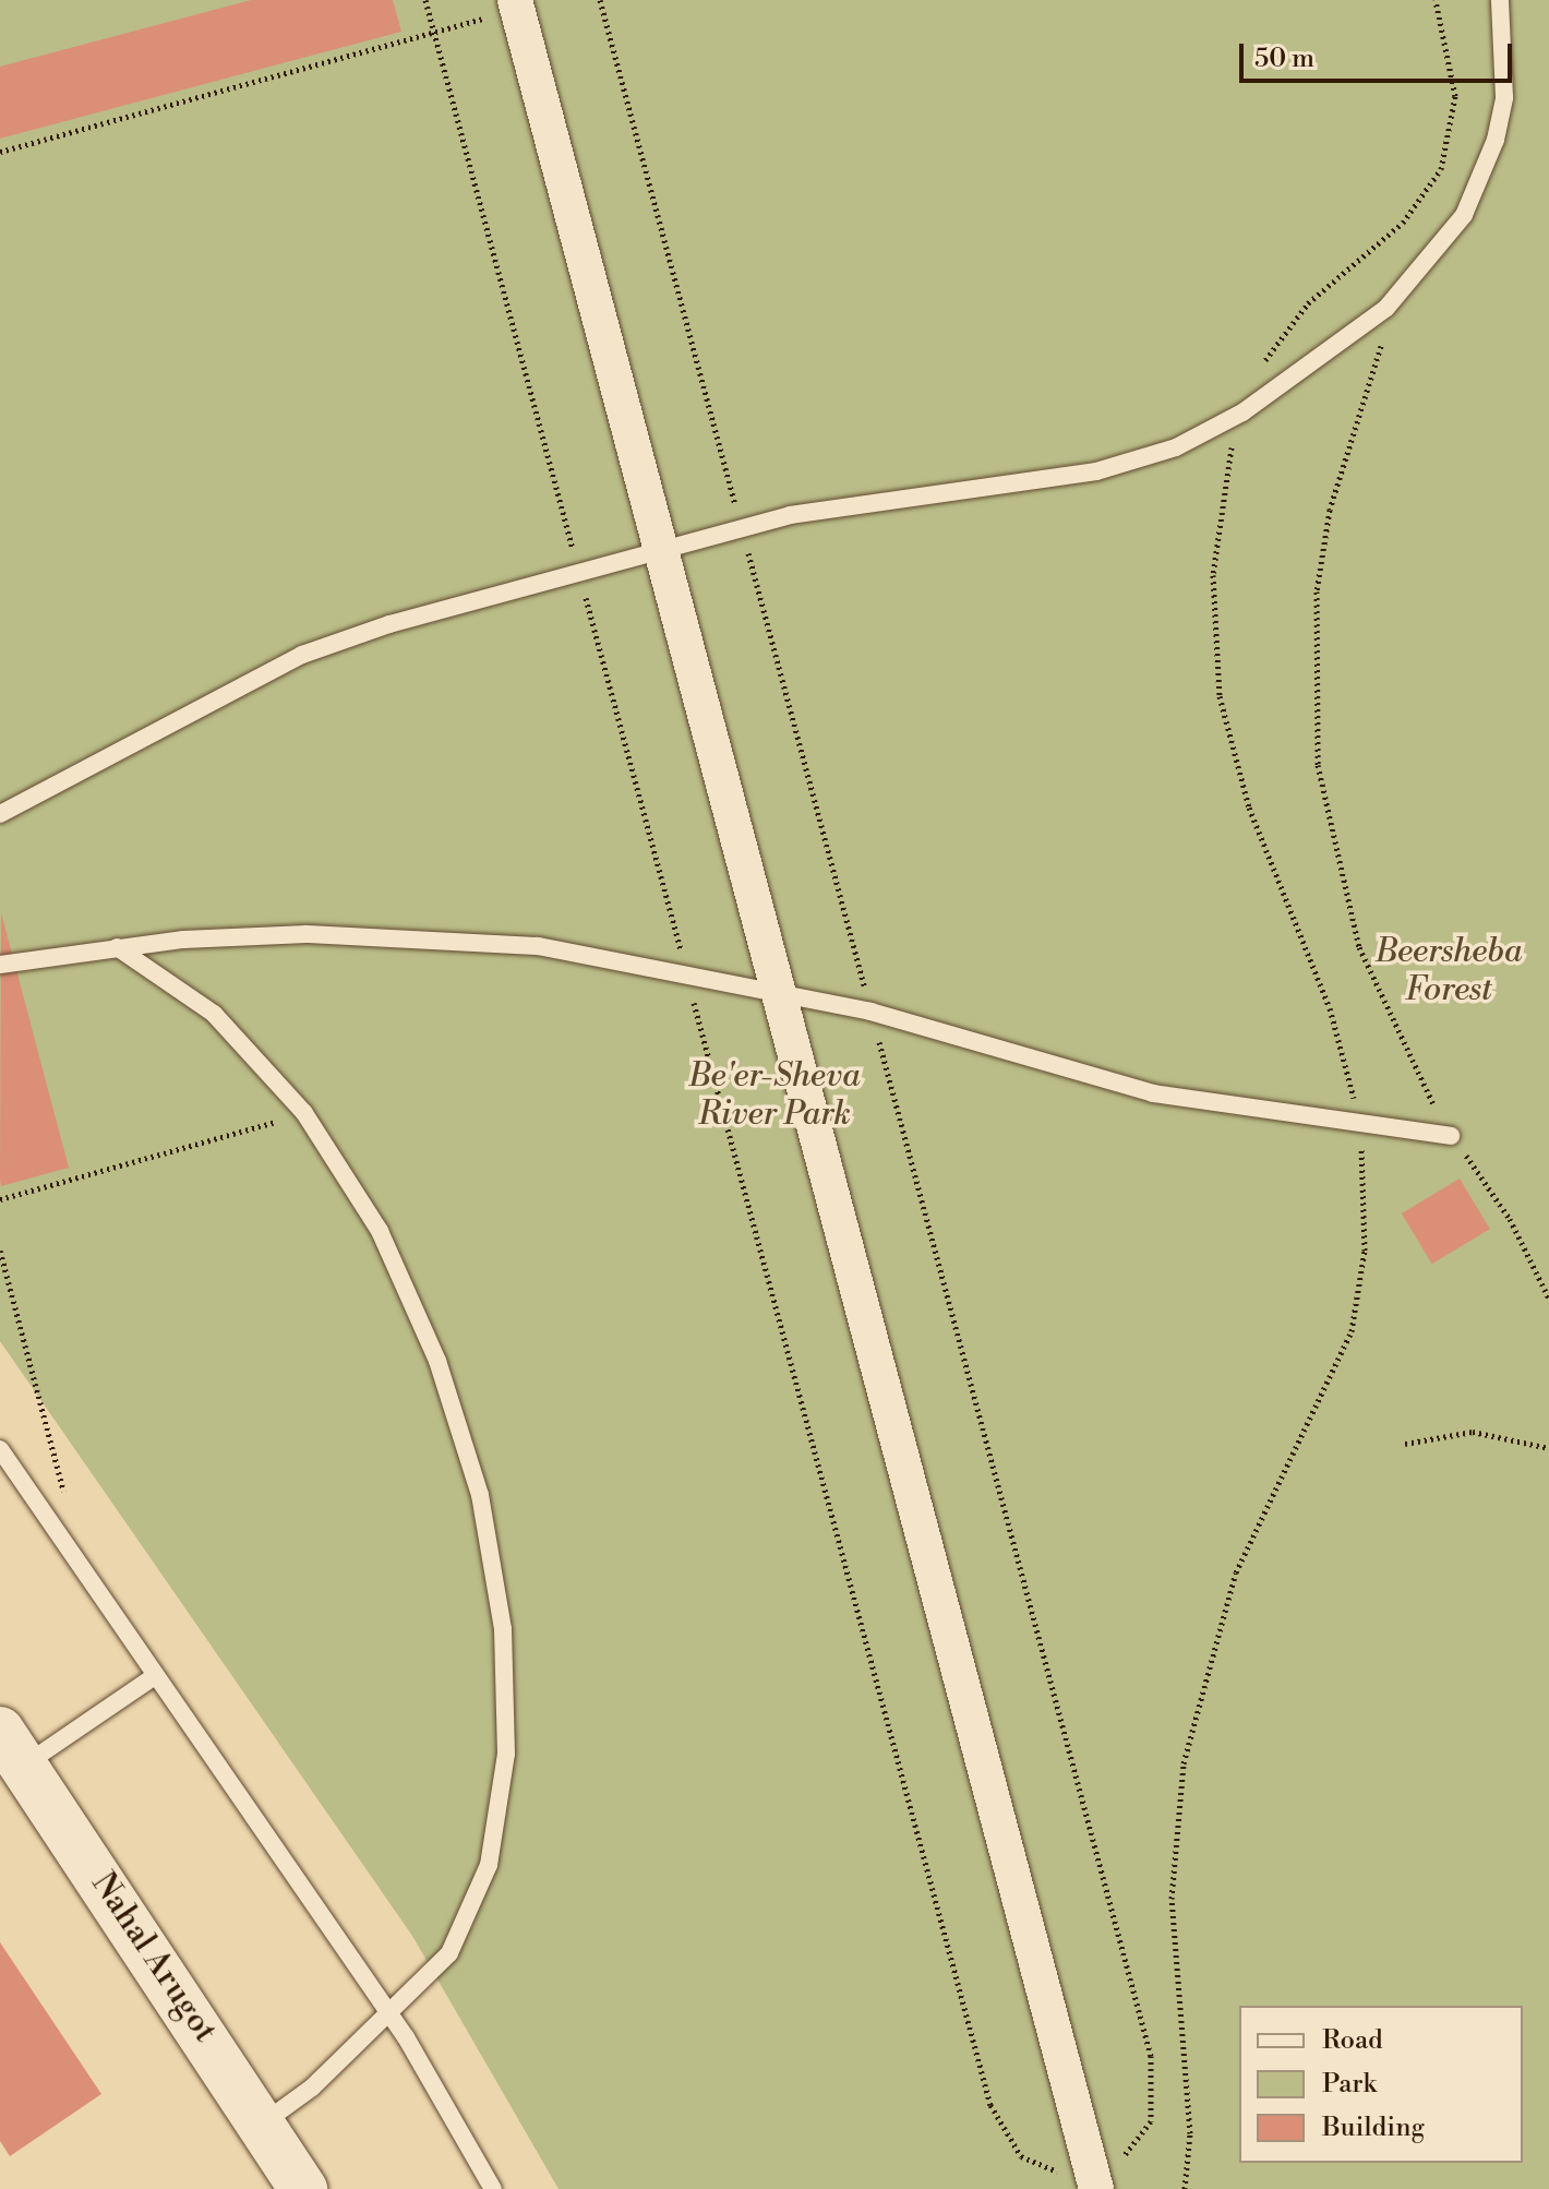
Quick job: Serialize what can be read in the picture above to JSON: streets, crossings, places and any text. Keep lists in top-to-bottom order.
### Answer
{
  "streets": {
    "street": ["Nahal Arugot"]
  },
  "parks": ["Beersheba Forest", "Be'er-Sheva River Park"],
  "legend": ["Road", "Park", "Building"],
  "scale_bar": "50 m"
}
